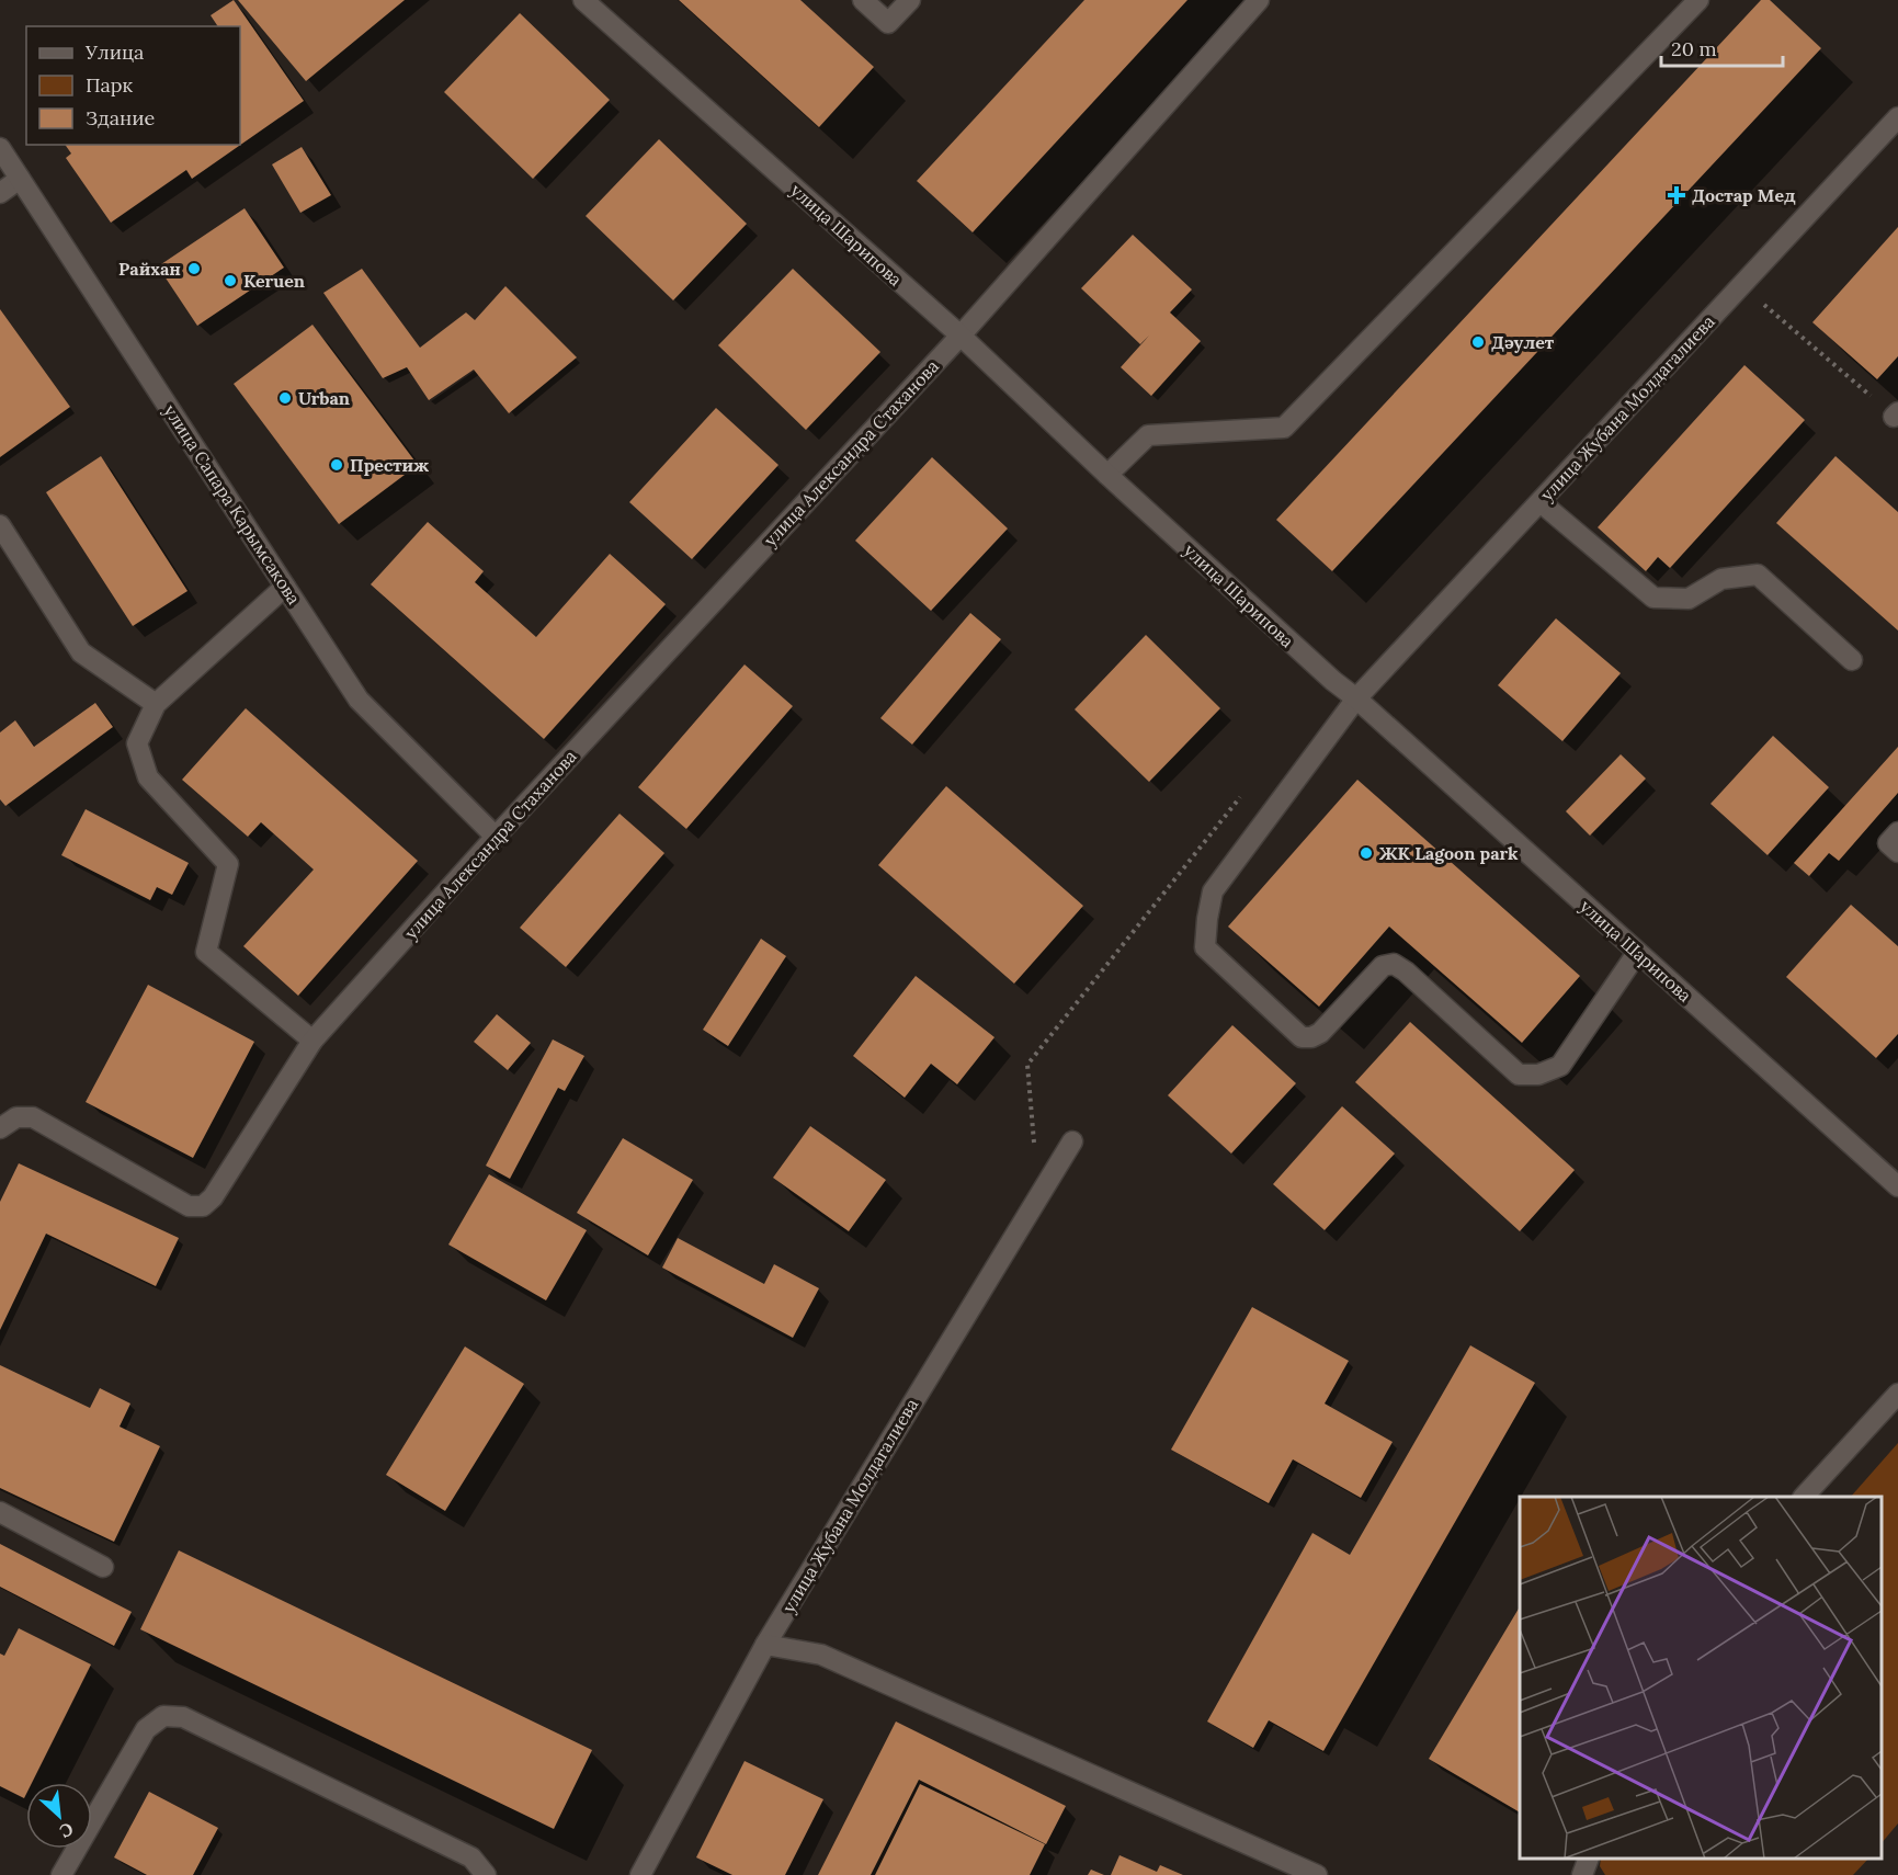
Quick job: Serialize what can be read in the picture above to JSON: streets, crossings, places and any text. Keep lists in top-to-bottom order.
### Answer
{
  "streets": {
    "street": [
      "улица Шарипова",
      "улица Жубана Молдагалиева",
      "улица Александра Стаханова",
      "улица Сапара Карымсакова"
    ]
  },
  "crossings": [
    ["улица Шарипова", "улица Жубана Молдагалиева"],
    ["улица Шарипова", "улица Александра Стаханова"],
    ["улица Александра Стаханова", "улица Сапара Карымсакова"]
  ],
  "places": {
    "health": ["Достар Мед"],
    "other": [
      "Райхан",
      "Keruen",
      "Дәулет",
      "Urban",
      "Престиж",
      "ЖК Lagoon park"
    ]
  },
  "legend": ["Улица", "Парк", "Здание"],
  "scale_bar": "20 m",
  "north": "bottom right"
}
